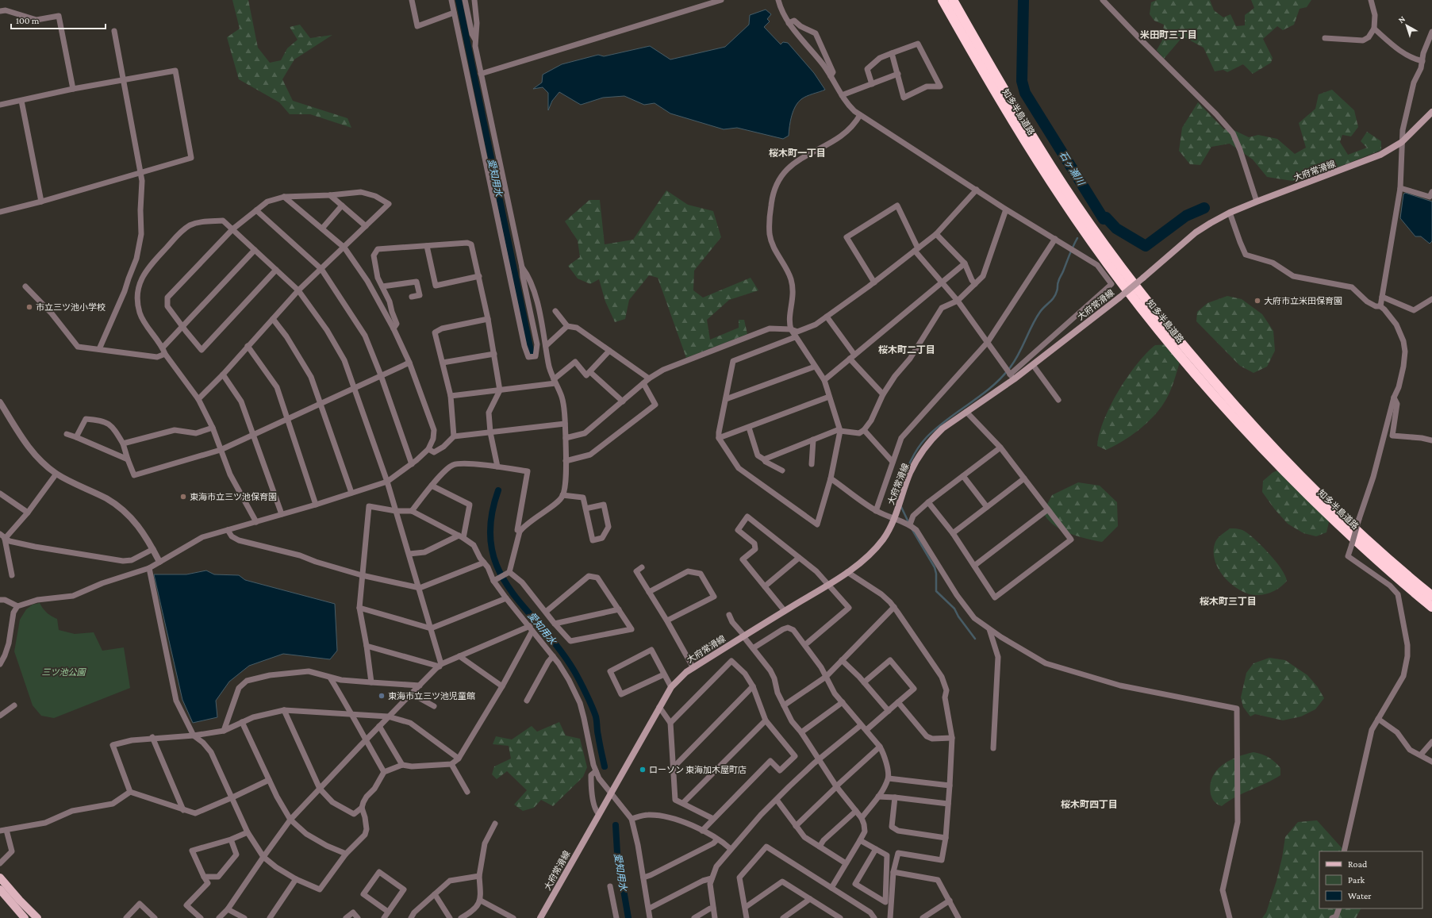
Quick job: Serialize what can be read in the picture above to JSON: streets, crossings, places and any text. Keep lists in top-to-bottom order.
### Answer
{
  "streets": {
    "highway": ["知多半島道路"],
    "main road": ["大府常滑線"]
  },
  "districts": [
    "米田町三丁目",
    "桜木町一丁目",
    "桜木町二丁目",
    "桜木町三丁目",
    "桜木町四丁目"
  ],
  "water": ["石ヶ瀬川", "愛知用水"],
  "parks": ["三ツ池公園"],
  "places": [
    "大府市立米田保育園",
    "市立三ツ池小学校",
    "東海市立三ツ池保育園",
    "東海市立三ツ池児童館",
    "ローソン 東海加木屋町店"
  ],
  "legend": ["Road", "Park", "Water"],
  "scale_bar": "100 m",
  "north": "top left"
}
